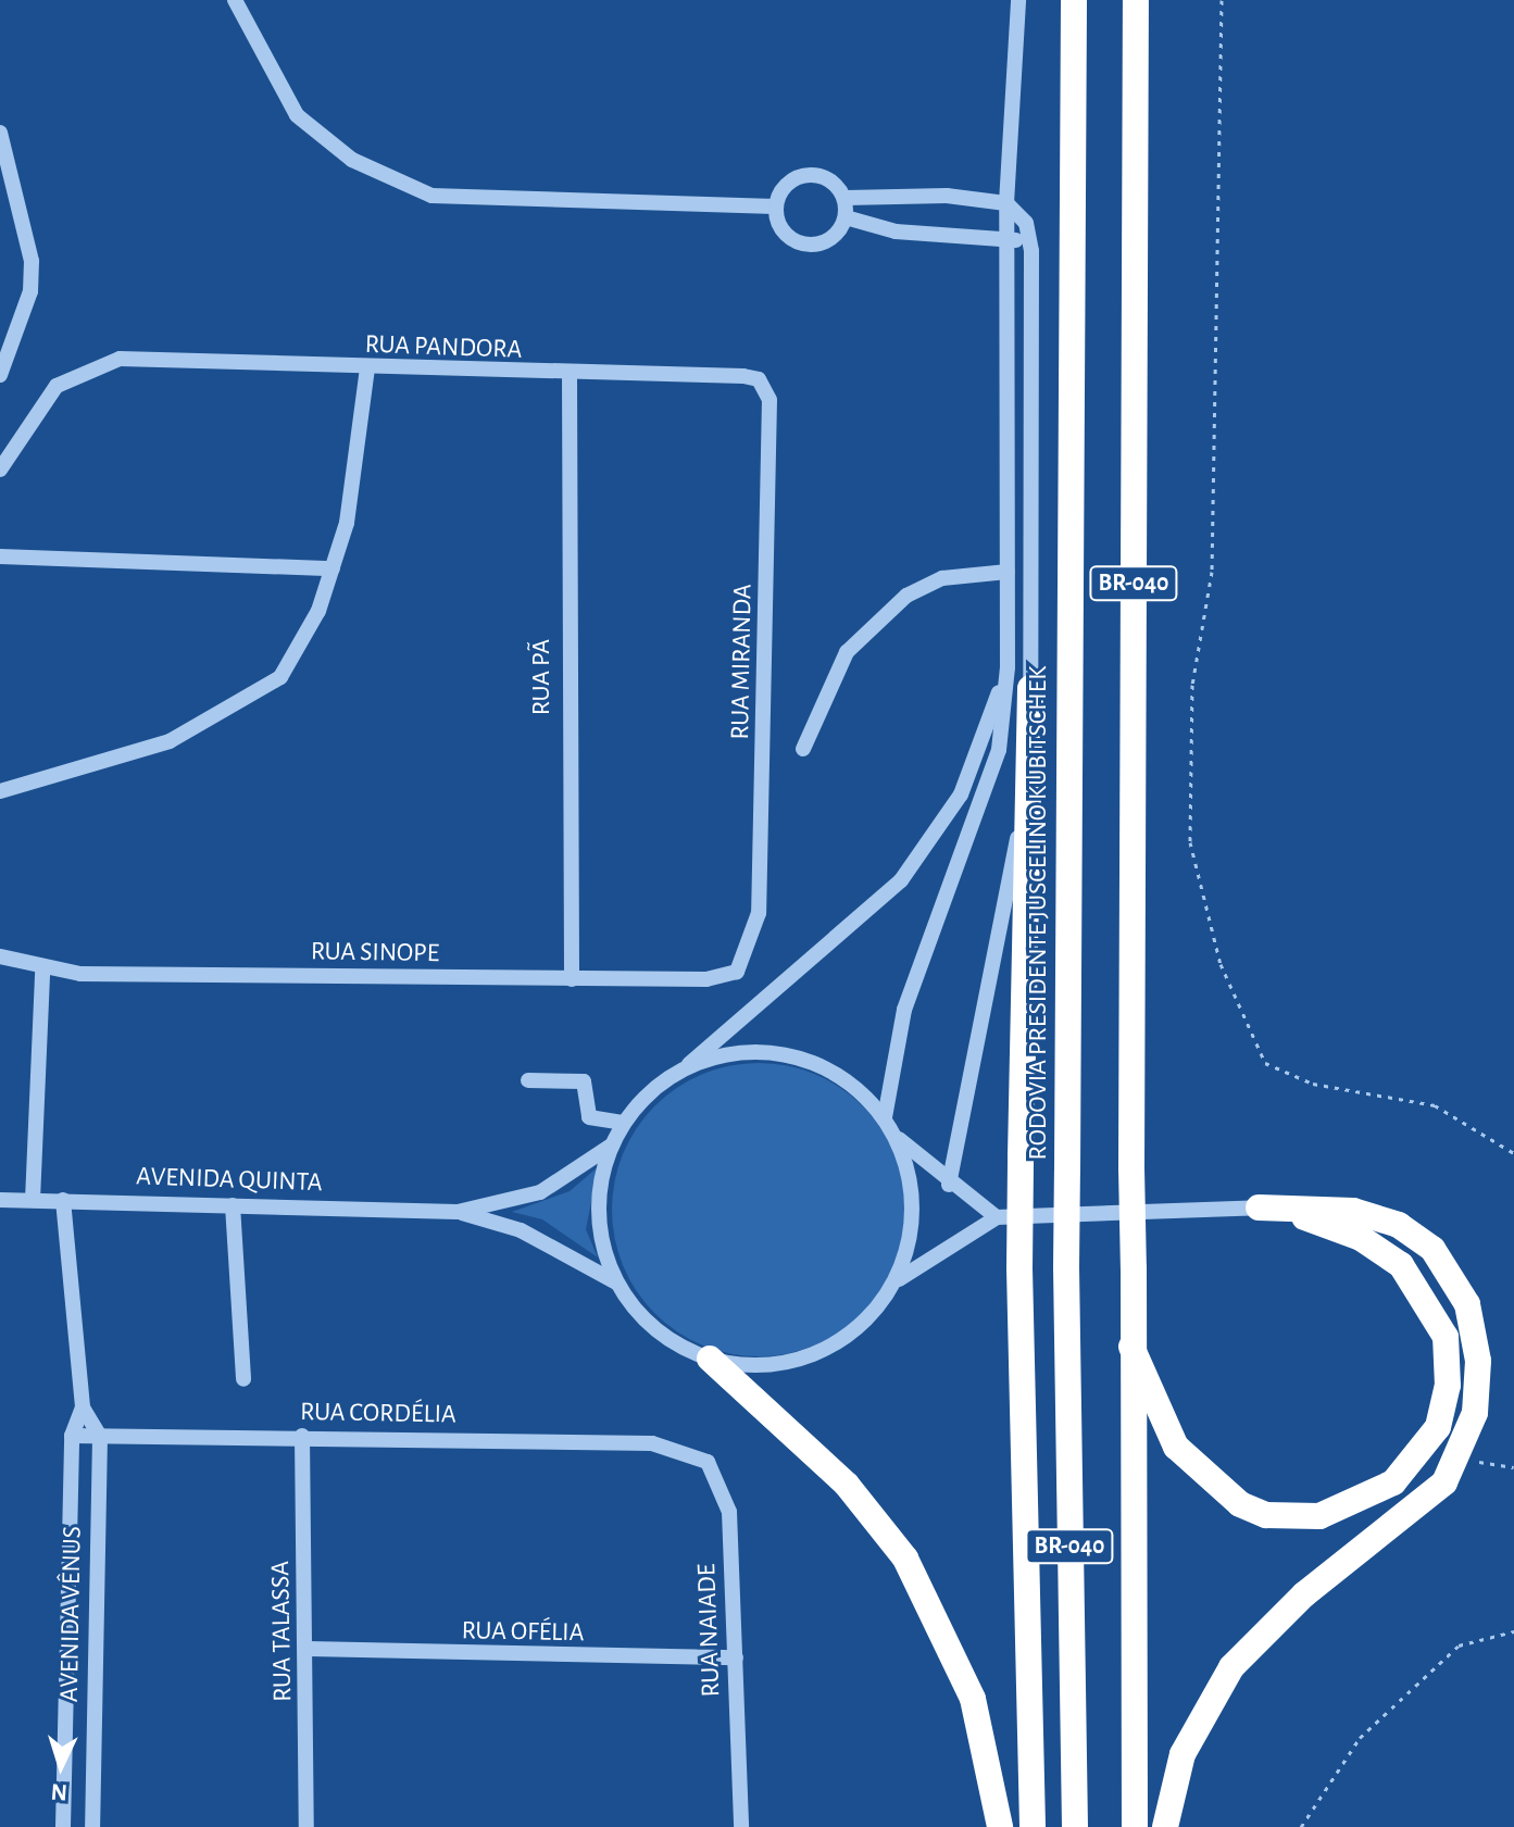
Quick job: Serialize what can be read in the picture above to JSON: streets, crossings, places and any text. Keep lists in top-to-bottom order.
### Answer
{
  "streets": {
    "highway": ["BR-040", "RODOVIA PRESIDENTE JUSCELINO KUBITSCHEK"],
    "street": [
      "RUA PANDORA",
      "RUA MIRANDA",
      "RUA PÃ",
      "RUA SINOPE",
      "AVENIDA QUINTA",
      "RUA CORDÉLIA",
      "AVENIDA VÊNUS",
      "RUA NAIADE",
      "RUA TALASSA",
      "RUA OFÉLIA"
    ]
  },
  "crossings": [
    ["RUA PANDORA", "RUA MIRANDA"],
    ["RUA PANDORA", "RUA PÃ"],
    ["RUA MIRANDA", "RUA SINOPE"],
    ["RUA PÃ", "RUA SINOPE"],
    ["AVENIDA QUINTA", "AVENIDA VÊNUS"],
    ["RUA CORDÉLIA", "AVENIDA VÊNUS"],
    ["RUA CORDÉLIA", "RUA NAIADE"],
    ["RUA CORDÉLIA", "RUA TALASSA"],
    ["RUA NAIADE", "RUA OFÉLIA"],
    ["RUA TALASSA", "RUA OFÉLIA"]
  ],
  "north": "bottom"
}
